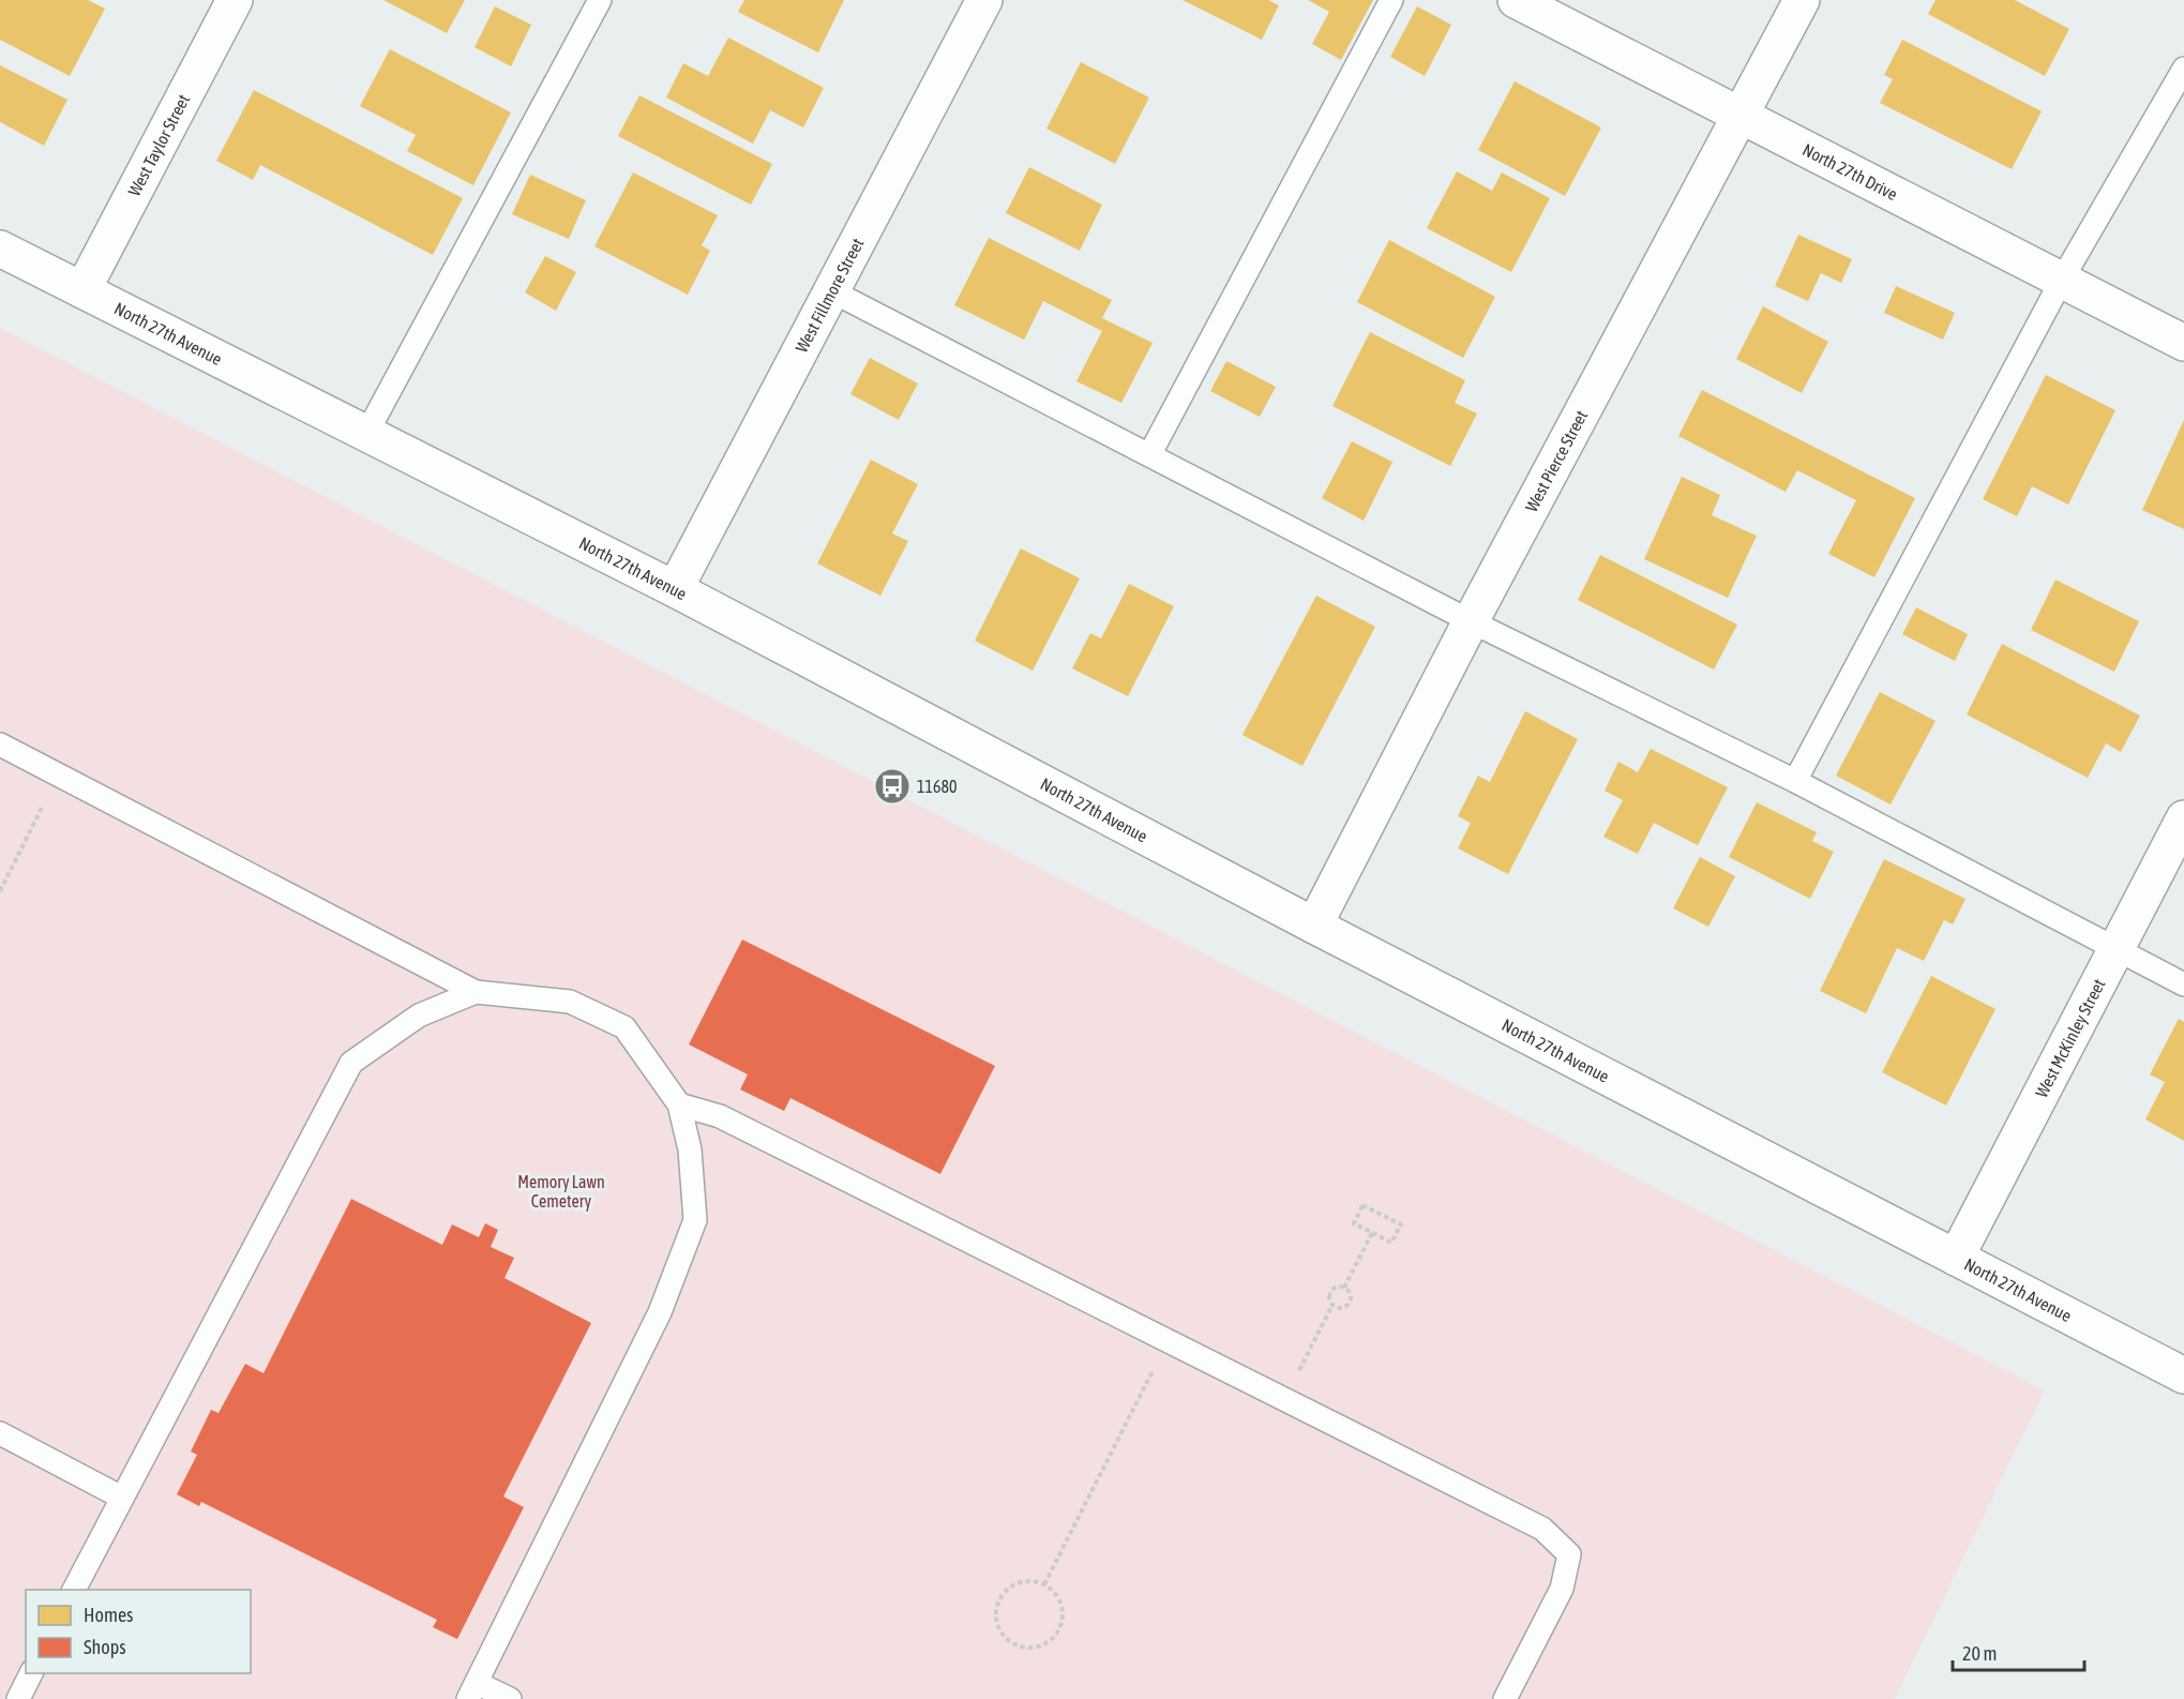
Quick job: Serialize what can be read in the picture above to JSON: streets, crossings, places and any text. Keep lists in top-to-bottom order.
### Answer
{
  "streets": {
    "street": [
      "West Taylor Street",
      "North 27th Drive",
      "West Fillmore Street",
      "North 27th Avenue",
      "West Pierce Street",
      "West McKinley Street"
    ]
  },
  "crossings": [
    ["West Taylor Street", "North 27th Avenue"],
    ["North 27th Drive", "West Pierce Street"],
    ["West Fillmore Street", "North 27th Avenue"],
    ["North 27th Avenue", "West Pierce Street"],
    ["North 27th Avenue", "West McKinley Street"]
  ],
  "parks": ["Memory Lawn Cemetery"],
  "places": {
    "bus stop": ["11680"]
  },
  "legend": ["Homes", "Shops"],
  "scale_bar": "20 m"
}
